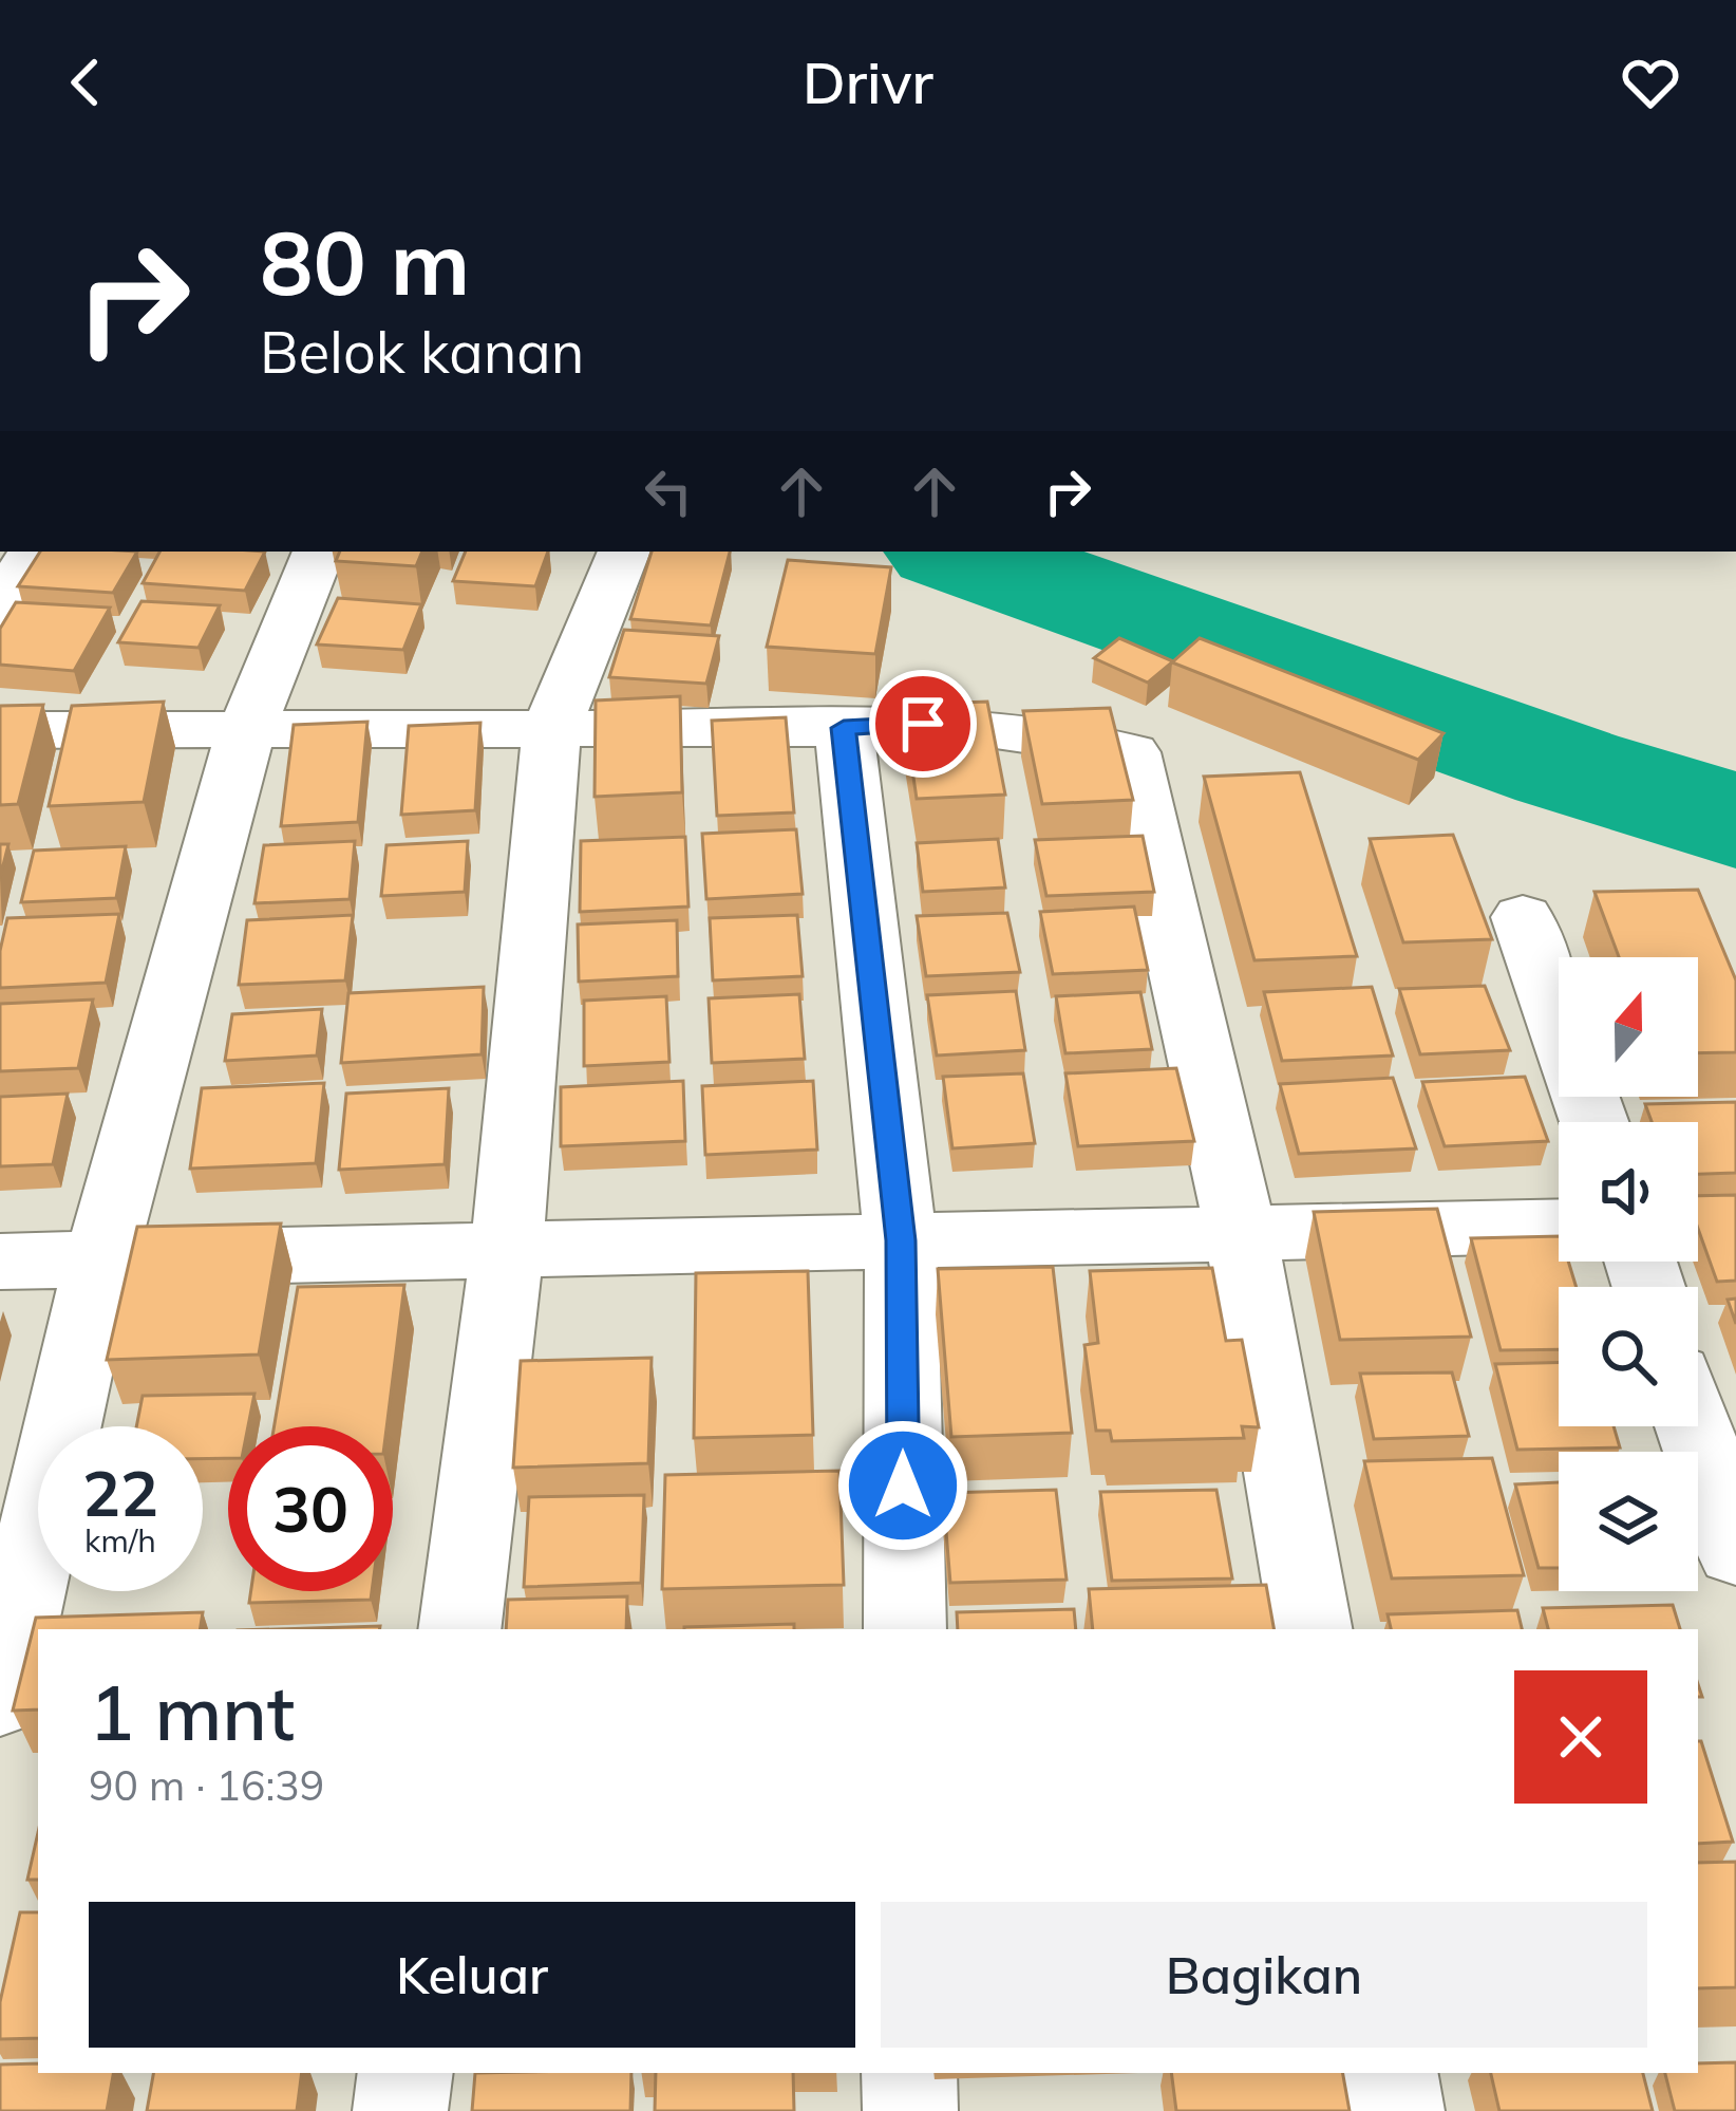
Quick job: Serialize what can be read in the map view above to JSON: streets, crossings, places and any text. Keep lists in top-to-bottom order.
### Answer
{
  "north": "top",
  "page": {
    "header": "Drivr",
    "turn": ["80 m", "Belok kanan"],
    "speed": "22 km/h",
    "limit": "30",
    "heading": ["1 mnt", "90 m · 16:39"],
    "buttons": ["Keluar", "Bagikan"]
  }
}
